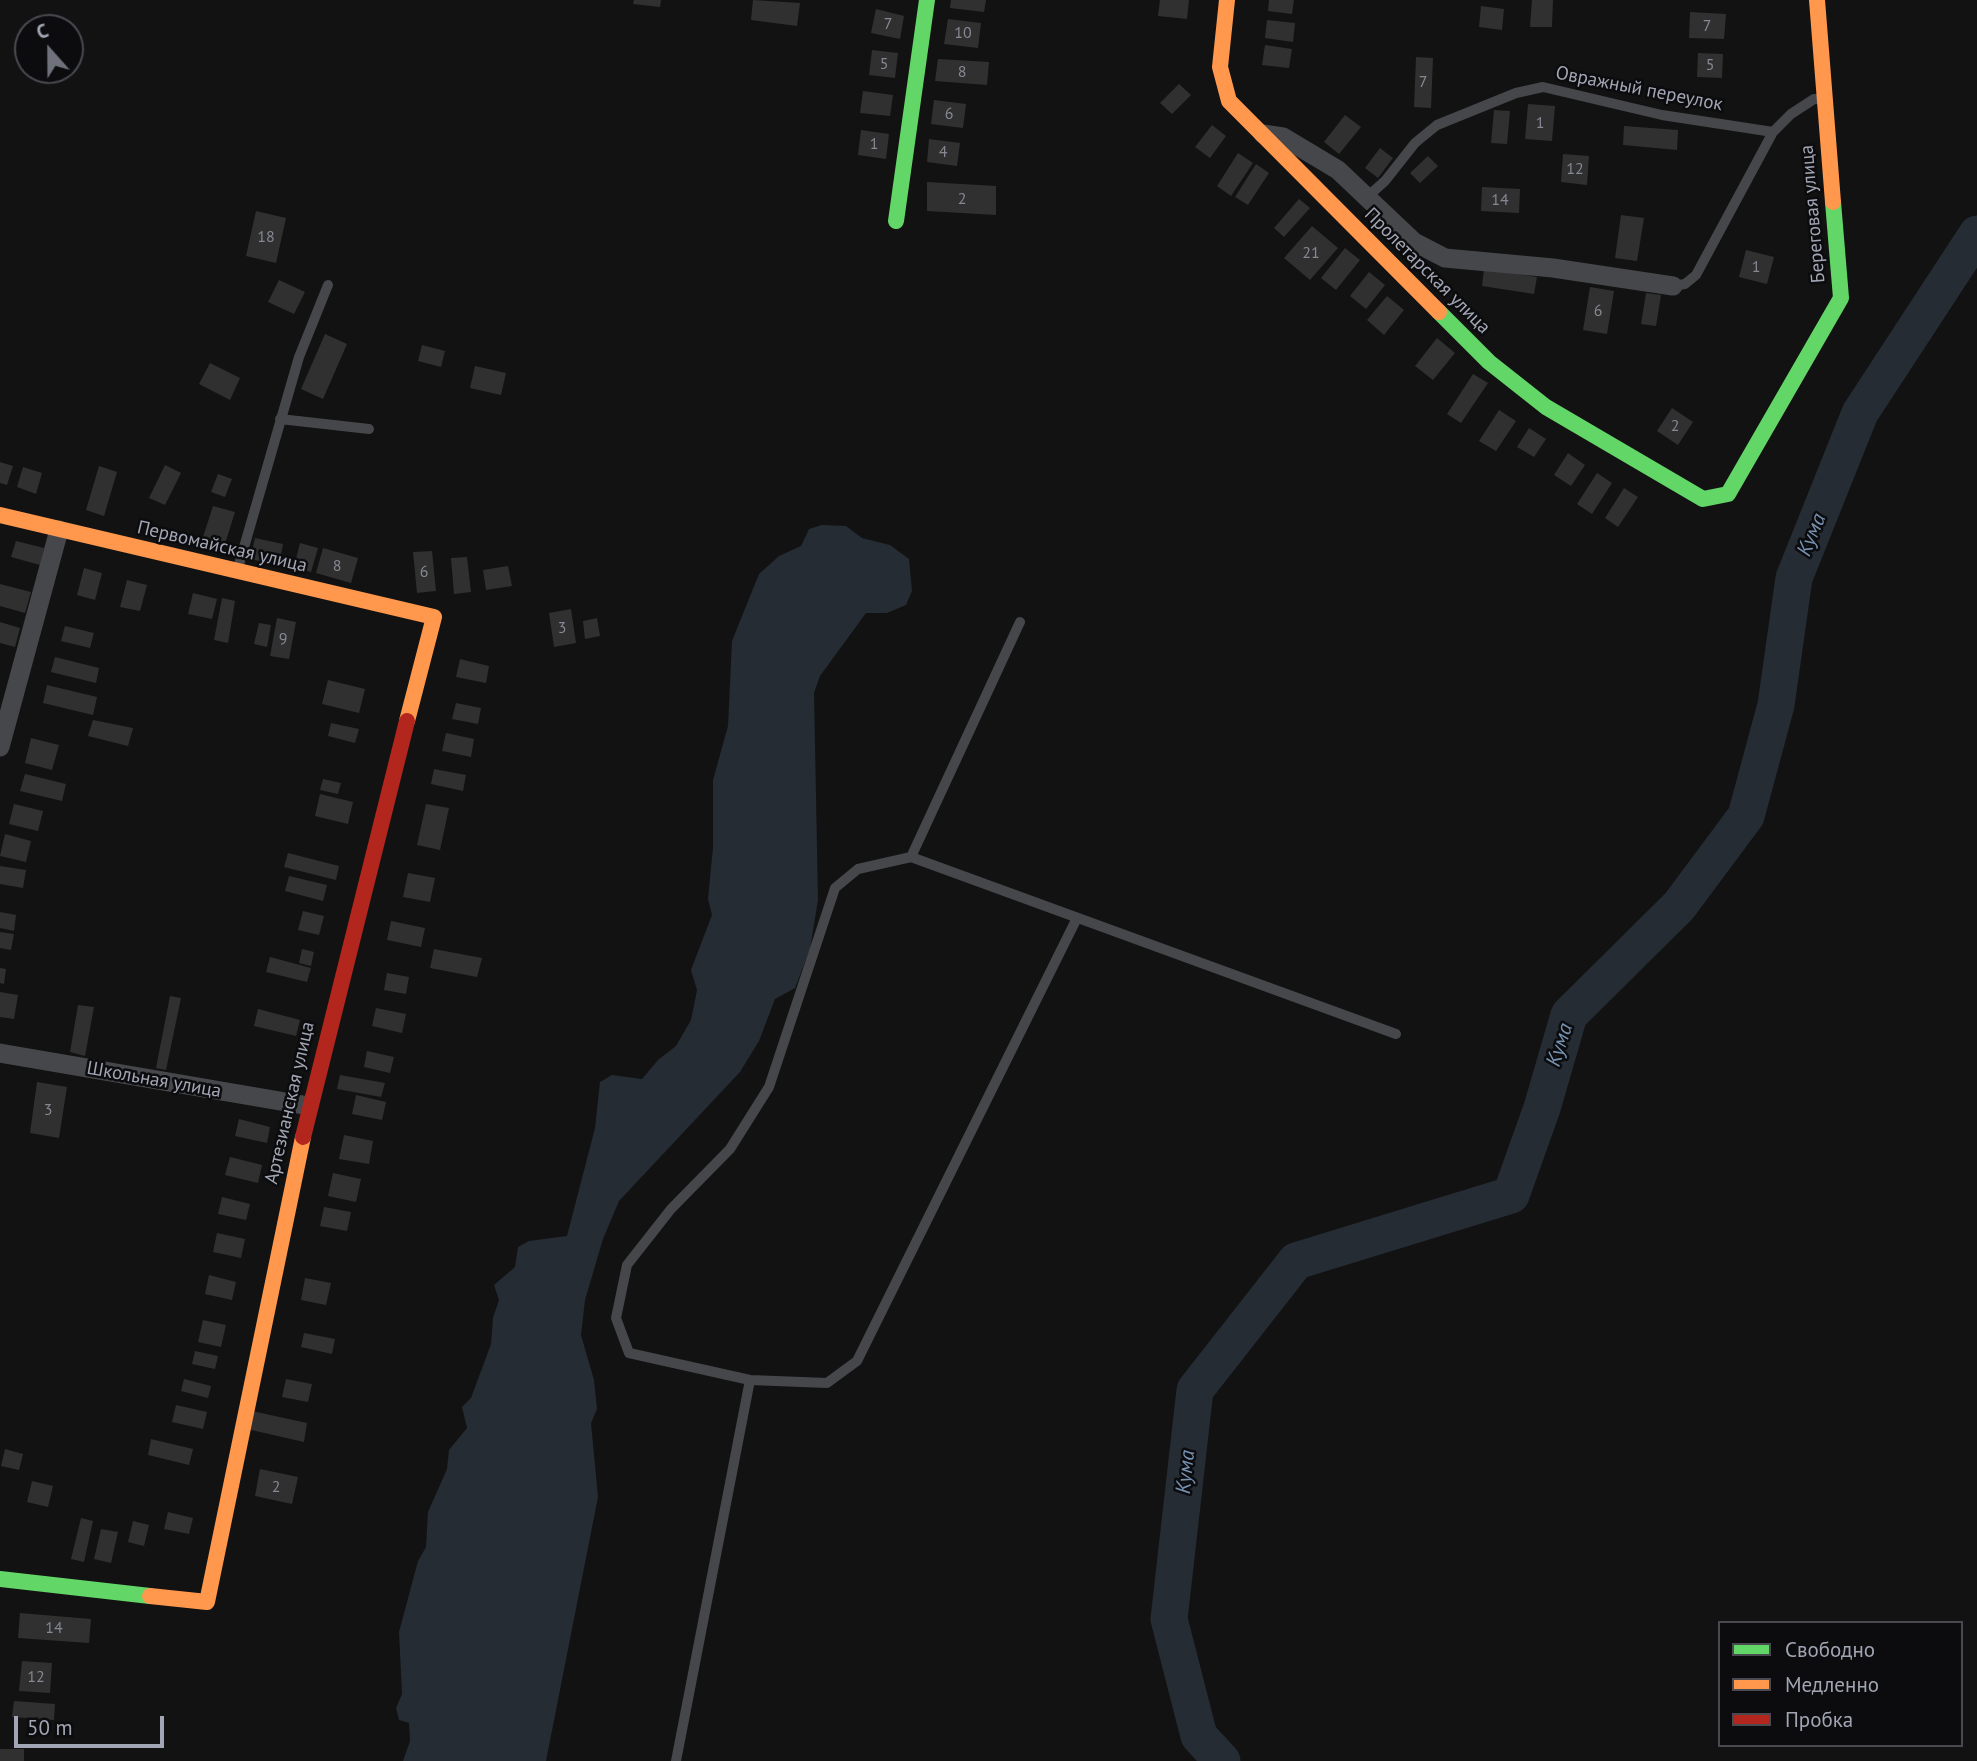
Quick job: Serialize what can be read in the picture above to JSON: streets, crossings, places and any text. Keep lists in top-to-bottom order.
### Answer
{
  "streets": {
    "street": [
      "Береговая улица",
      "Пролетарская улица",
      "Первомайская улица",
      "Школьная улица",
      "Артезианская улица"
    ],
    "lane": ["Овражный переулок"]
  },
  "crossings": [
    ["Береговая улица", "Пролетарская улица"],
    ["Первомайская улица", "Артезианская улица"],
    ["Школьная улица", "Артезианская улица"]
  ],
  "water": ["Кума"],
  "house_numbers": [
    "7",
    "7",
    "10",
    "5",
    "5",
    "8",
    "7",
    "6",
    "1",
    "1",
    "4",
    "12",
    "2",
    "14",
    "18",
    "21",
    "1",
    "6",
    "2",
    "8",
    "6",
    "3",
    "9",
    "3",
    "2",
    "14",
    "12"
  ],
  "legend": ["Свободно", "Медленно", "Пробка"],
  "scale_bar": "50 m",
  "north": "top"
}
